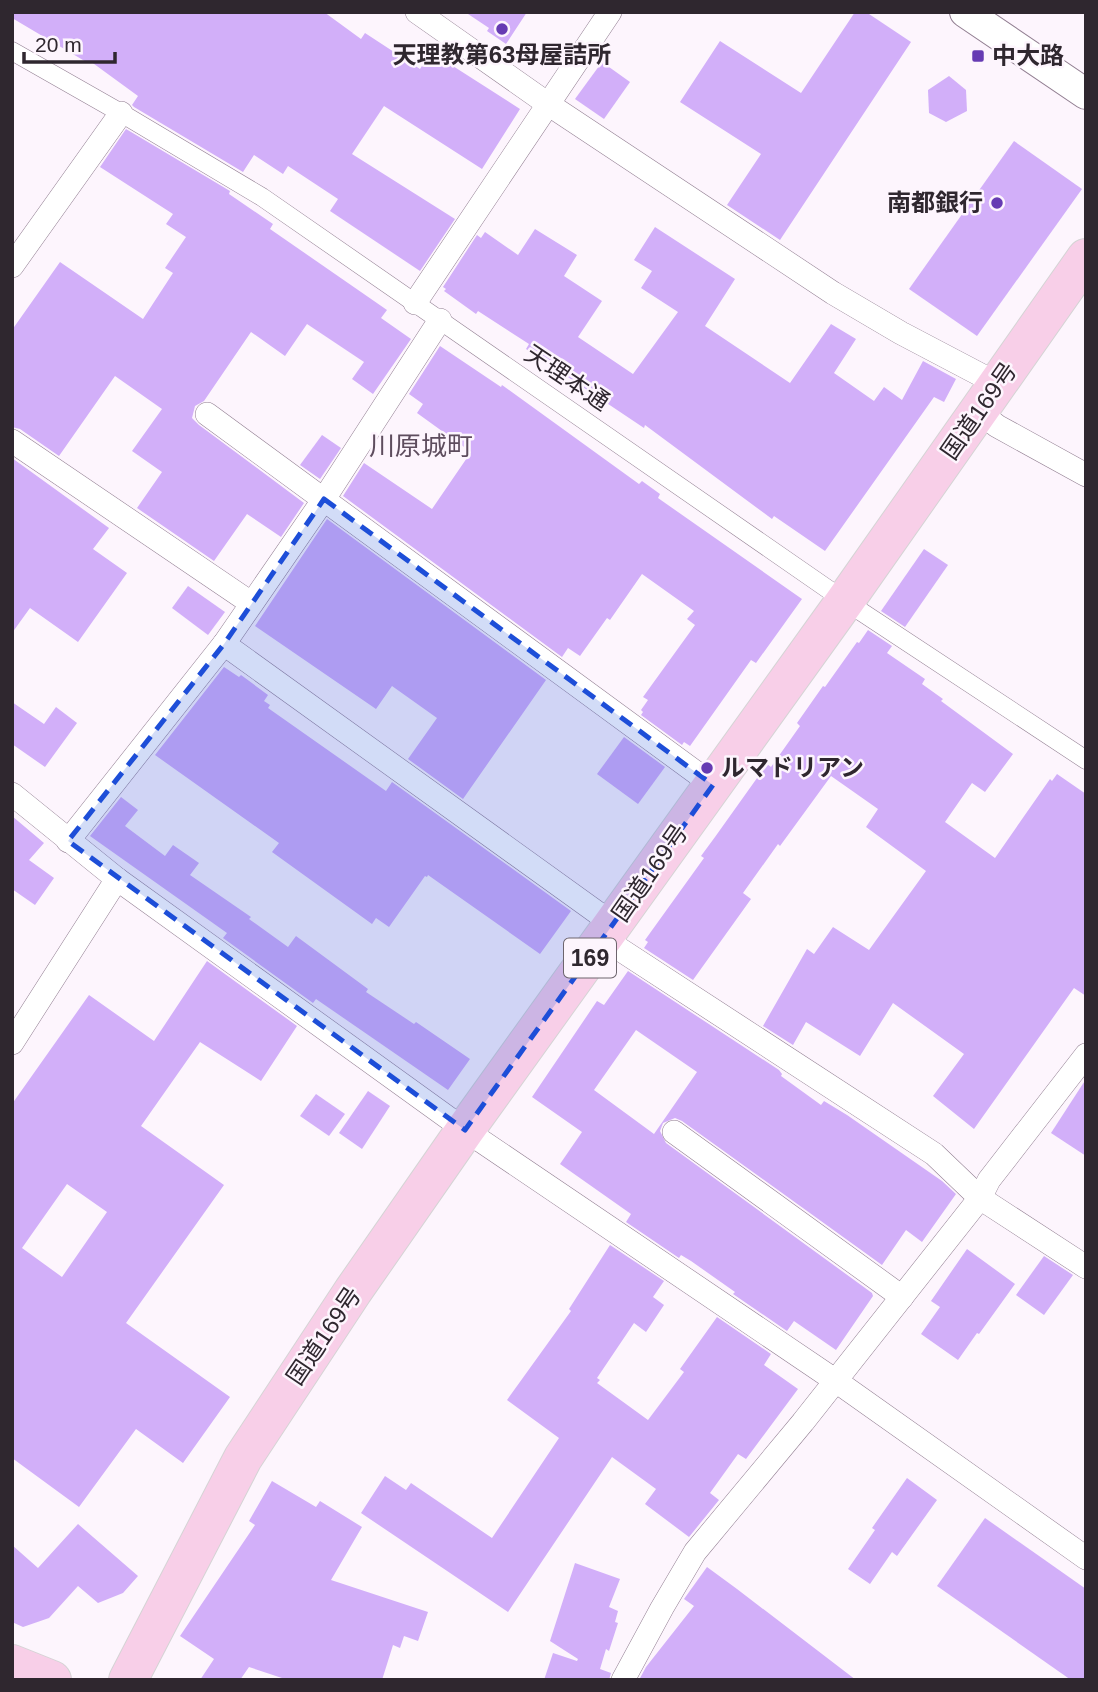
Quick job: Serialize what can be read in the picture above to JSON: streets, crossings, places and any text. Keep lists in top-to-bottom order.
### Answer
{
  "streets": {
    "highway": ["国道169号", "169"],
    "street": ["天理本通"]
  },
  "crossings": [
    ["天理本通", "国道169号"]
  ],
  "districts": ["川原城町"],
  "places": {
    "other": ["天理教第63母屋詰所", "南都銀行", "ルマドリアン"],
    "transit": ["中大路"]
  },
  "scale_bar": "20 m"
}
